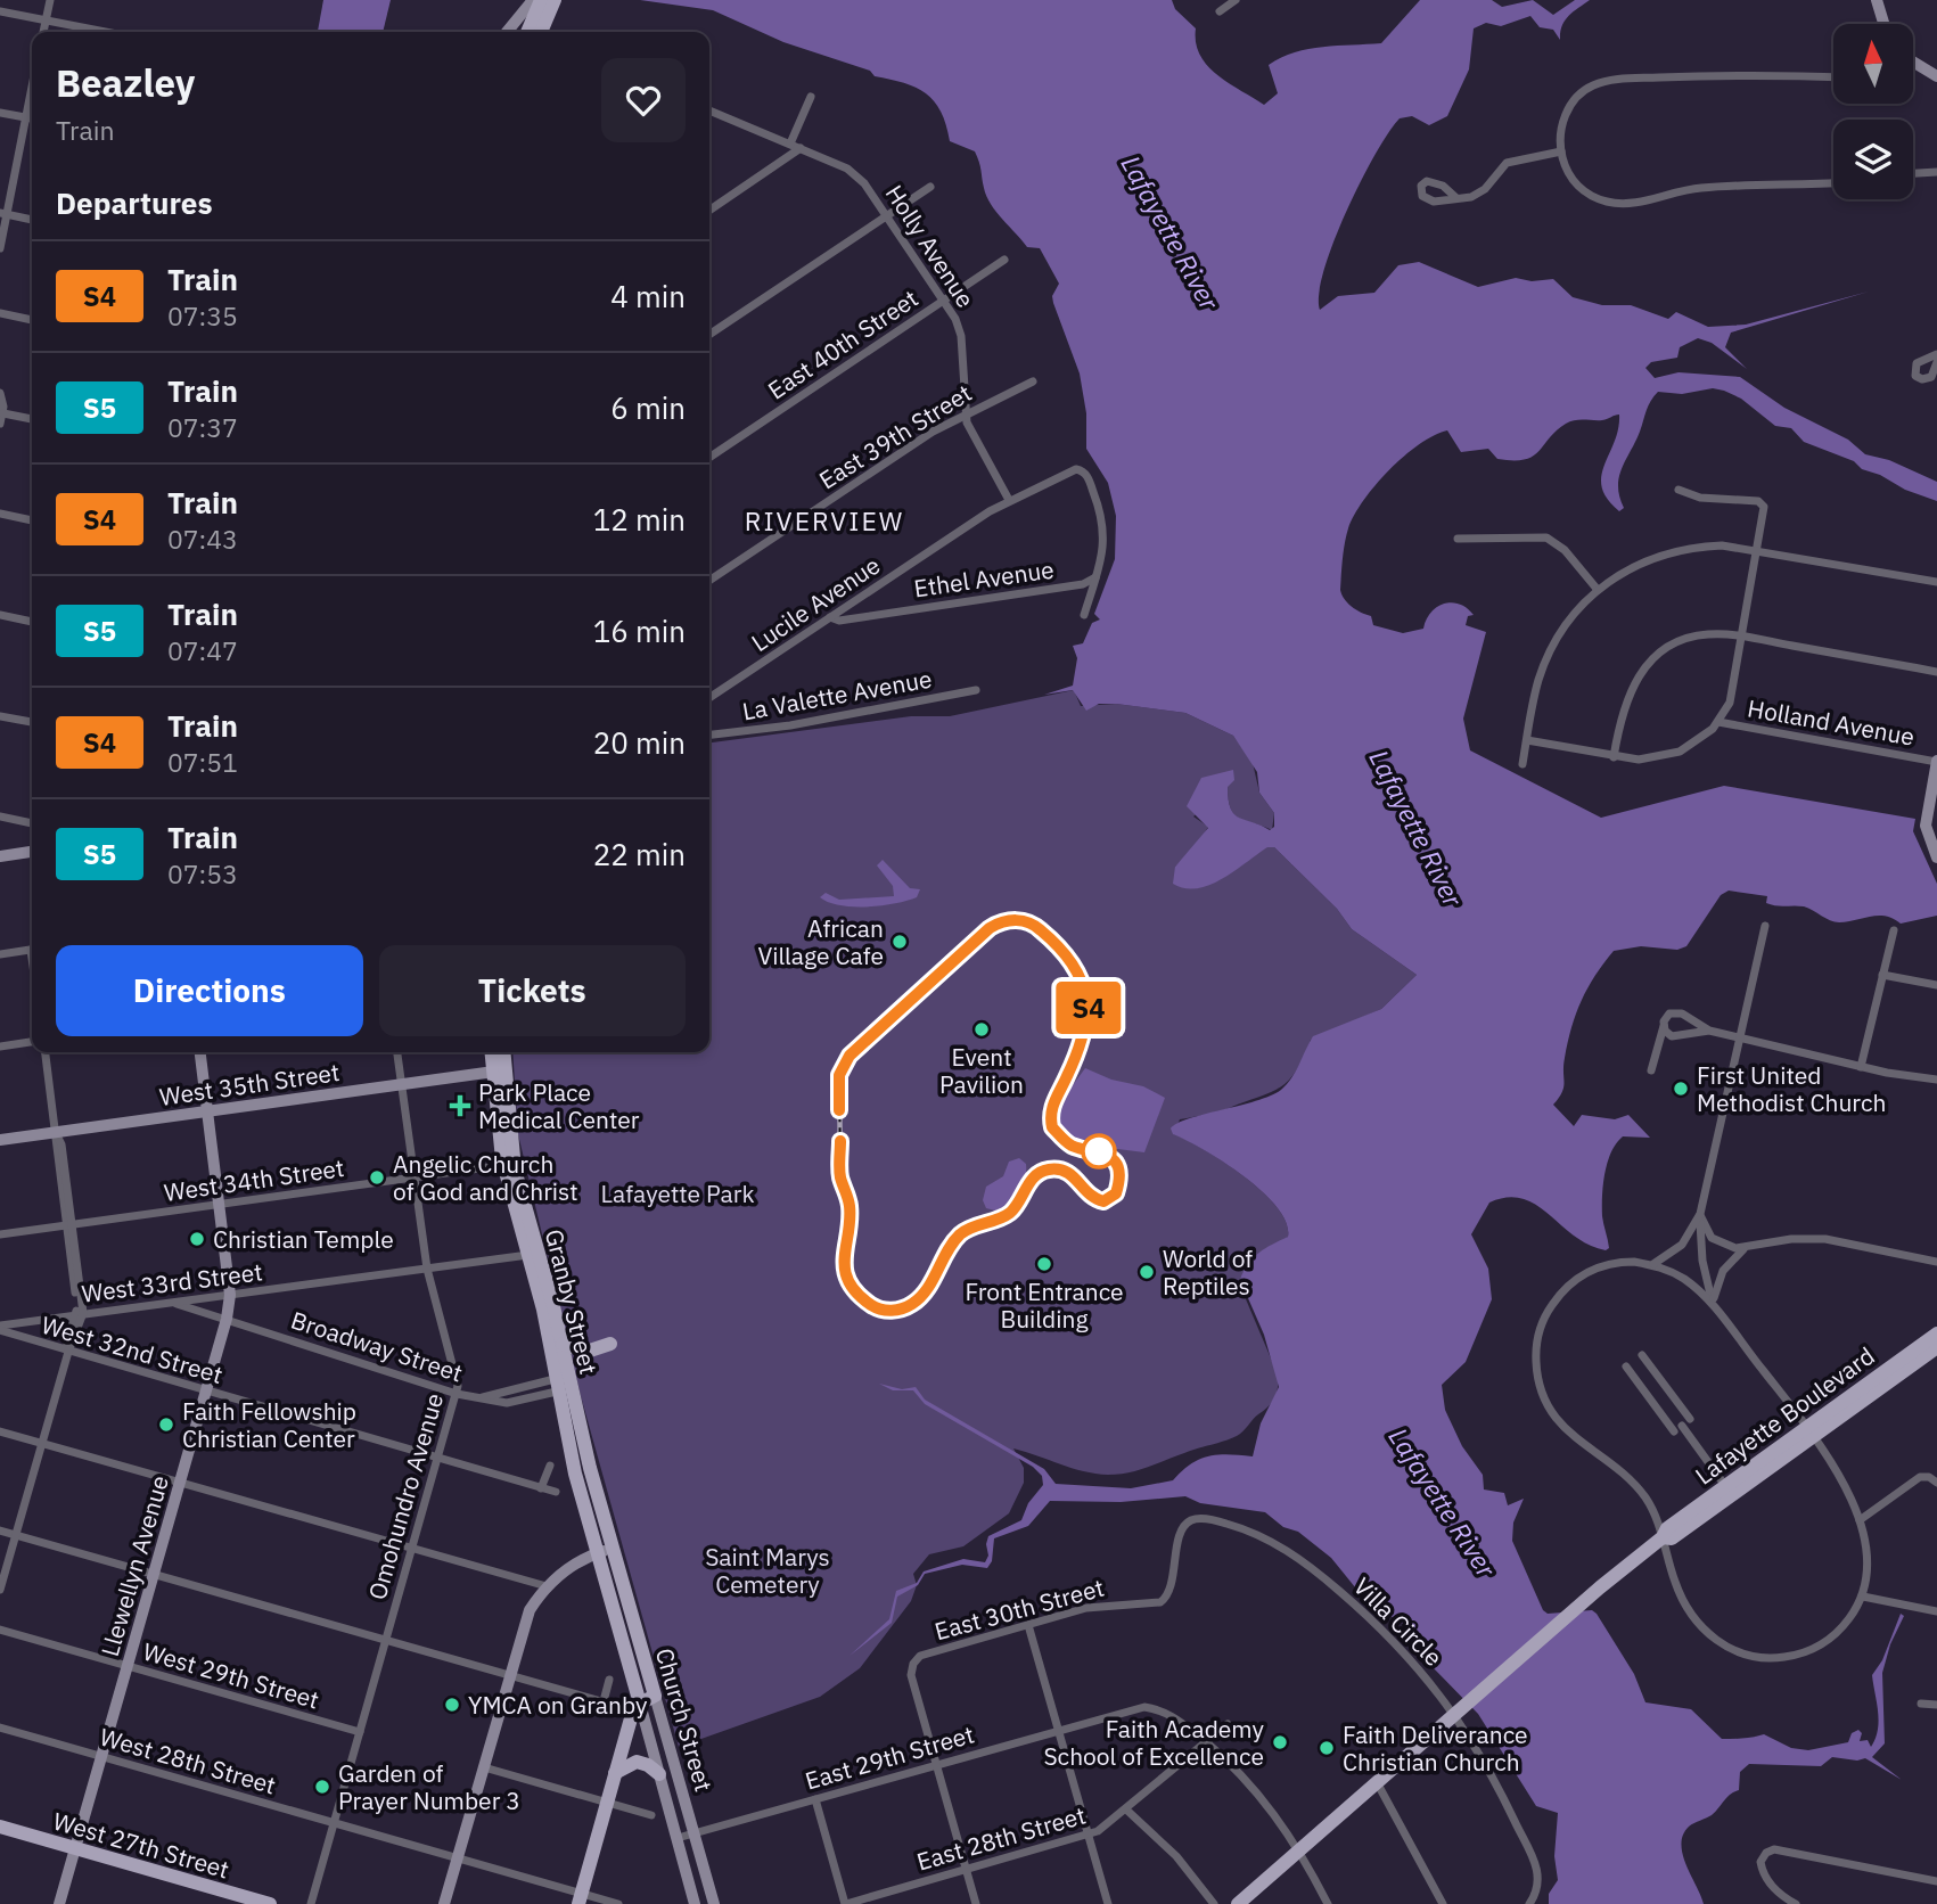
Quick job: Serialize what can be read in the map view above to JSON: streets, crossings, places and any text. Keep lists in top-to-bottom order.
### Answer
{
  "streets": {
    "main road": [
      "Granby Street",
      "Lafayette Boulevard",
      "Church Street",
      "West 27th Street"
    ],
    "street": [
      "Holly Avenue",
      "East 40th Street",
      "East 39th Street",
      "Ethel Avenue",
      "Lucile Avenue",
      "La Valette Avenue",
      "Holland Avenue",
      "West 35th Street",
      "West 34th Street",
      "West 33rd Street",
      "Broadway Street",
      "West 32nd Street",
      "Omohundro Avenue",
      "Llewellyn Avenue",
      "East 30th Street",
      "Villa Circle",
      "West 29th Street",
      "East 29th Street",
      "West 28th Street",
      "East 28th Street"
    ]
  },
  "crossings": [
    ["Holly Avenue", "East 40th Street"],
    ["Holly Avenue", "East 39th Street"],
    ["Holly Avenue", "Lucile Avenue"],
    ["Ethel Avenue", "Lucile Avenue"],
    ["West 35th Street", "Granby Street"],
    ["West 35th Street", "Omohundro Avenue"],
    ["West 35th Street", "Llewellyn Avenue"],
    ["West 34th Street", "Granby Street"],
    ["West 34th Street", "Omohundro Avenue"],
    ["West 34th Street", "Llewellyn Avenue"],
    ["West 33rd Street", "Granby Street"],
    ["West 33rd Street", "Broadway Street"],
    ["West 33rd Street", "West 32nd Street"],
    ["West 33rd Street", "Omohundro Avenue"],
    ["West 33rd Street", "Llewellyn Avenue"],
    ["Granby Street", "Broadway Street"],
    ["Granby Street", "Church Street"],
    ["Broadway Street", "Omohundro Avenue"],
    ["Broadway Street", "Llewellyn Avenue"],
    ["West 32nd Street", "Omohundro Avenue"],
    ["West 32nd Street", "Llewellyn Avenue"],
    ["Lafayette Boulevard", "Villa Circle"],
    ["Lafayette Boulevard", "East 29th Street"],
    ["Omohundro Avenue", "West 29th Street"],
    ["Omohundro Avenue", "West 28th Street"],
    ["Llewellyn Avenue", "West 29th Street"],
    ["Llewellyn Avenue", "West 28th Street"],
    ["Llewellyn Avenue", "West 27th Street"],
    ["East 30th Street", "Villa Circle"],
    ["East 30th Street", "East 29th Street"],
    ["Church Street", "East 29th Street"],
    ["East 29th Street", "East 28th Street"]
  ],
  "districts": ["RIVERVIEW"],
  "water": ["Lafayette River"],
  "parks": ["Lafayette Park", "Saint Marys Cemetery"],
  "places": {
    "other": [
      "African Village Cafe",
      "Event Pavilion",
      "First United Methodist Church",
      "Angelic Church of God and Christ",
      "Christian Temple",
      "Front Entrance Building",
      "World of Reptiles",
      "Faith Fellowship Christian Center",
      "YMCA on Granby",
      "Faith Academy School of Excellence",
      "Faith Deliverance Christian Church",
      "Garden of Prayer Number 3"
    ],
    "health": ["Park Place Medical Center"]
  },
  "north": "top",
  "page": {
    "on_map": "S4",
    "heading": [
      ["Beazley", "Train"],
      "Departures"
    ],
    "list": [
      {
        "mark": "S4",
        "name": "Train",
        "note": "07:35",
        "value": "4 min"
      },
      {
        "mark": "S5",
        "name": "Train",
        "note": "07:37",
        "value": "6 min"
      },
      {
        "mark": "S4",
        "name": "Train",
        "note": "07:43",
        "value": "12 min"
      },
      {
        "mark": "S5",
        "name": "Train",
        "note": "07:47",
        "value": "16 min"
      },
      {
        "mark": "S4",
        "name": "Train",
        "note": "07:51",
        "value": "20 min"
      },
      {
        "mark": "S5",
        "name": "Train",
        "note": "07:53",
        "value": "22 min"
      }
    ],
    "buttons": ["Directions", "Tickets"]
  }
}
